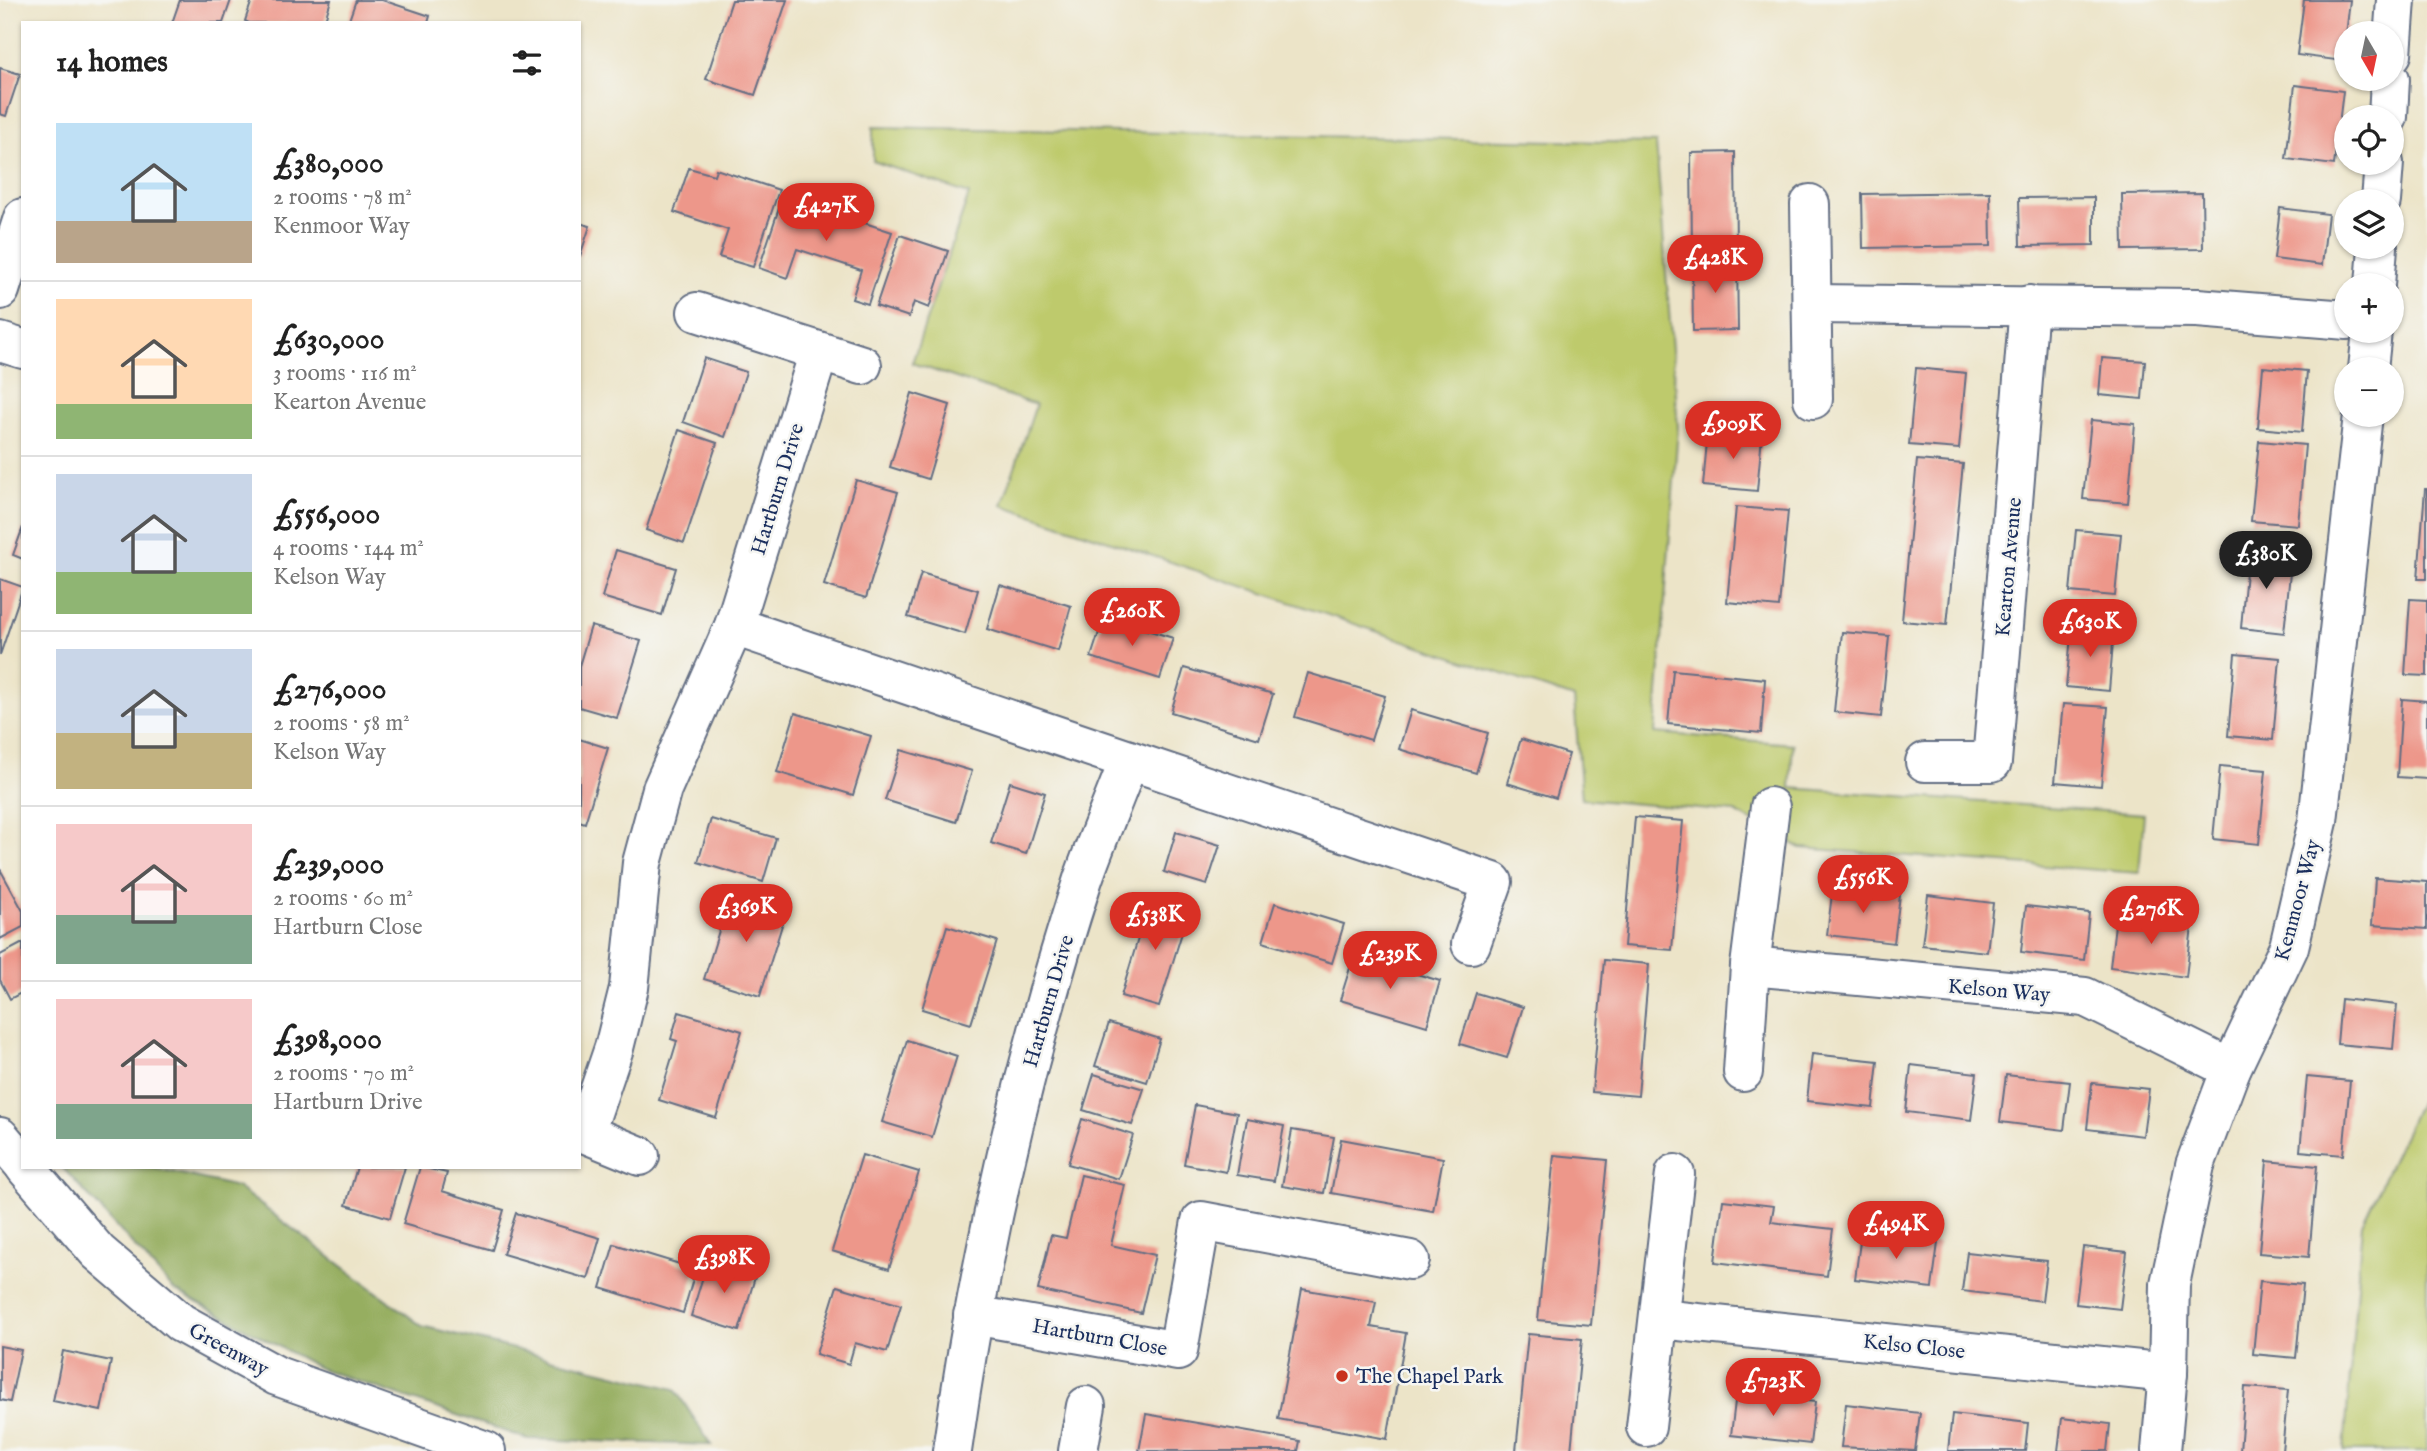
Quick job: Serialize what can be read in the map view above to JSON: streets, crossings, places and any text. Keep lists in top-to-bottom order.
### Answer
{
  "streets": {
    "street": [
      "Hartburn Drive",
      "Kearton Avenue",
      "Kenmoor Way",
      "Kelson Way",
      "Hartburn Close",
      "Kelso Close",
      "Greenway"
    ]
  },
  "crossings": [
    ["Hartburn Drive", "Hartburn Close"],
    ["Kenmoor Way", "Kelson Way"],
    ["Kenmoor Way", "Kelso Close"]
  ],
  "places": ["The Chapel Park"],
  "north": "bottom",
  "page": {
    "map_buttons": ["+", "−"],
    "heading": "14 homes",
    "list": [
      {
        "name": "£380,000",
        "note": "2 rooms · 78 m² · Kenmoor Way"
      },
      {
        "name": "£630,000",
        "note": "3 rooms · 116 m² · Kearton Avenue"
      },
      {
        "name": "£556,000",
        "note": "4 rooms · 144 m² · Kelson Way"
      },
      {
        "name": "£276,000",
        "note": "2 rooms · 58 m² · Kelson Way"
      },
      {
        "name": "£239,000",
        "note": "2 rooms · 60 m² · Hartburn Close"
      },
      {
        "name": "£398,000",
        "note": "2 rooms · 70 m² · Hartburn Drive"
      }
    ],
    "price": [
      "£427K",
      "£428K",
      "£909K",
      "£380K",
      "£260K",
      "£630K",
      "£556K",
      "£369K",
      "£276K",
      "£538K",
      "£239K",
      "£494K",
      "£398K",
      "£723K"
    ]
  }
}
